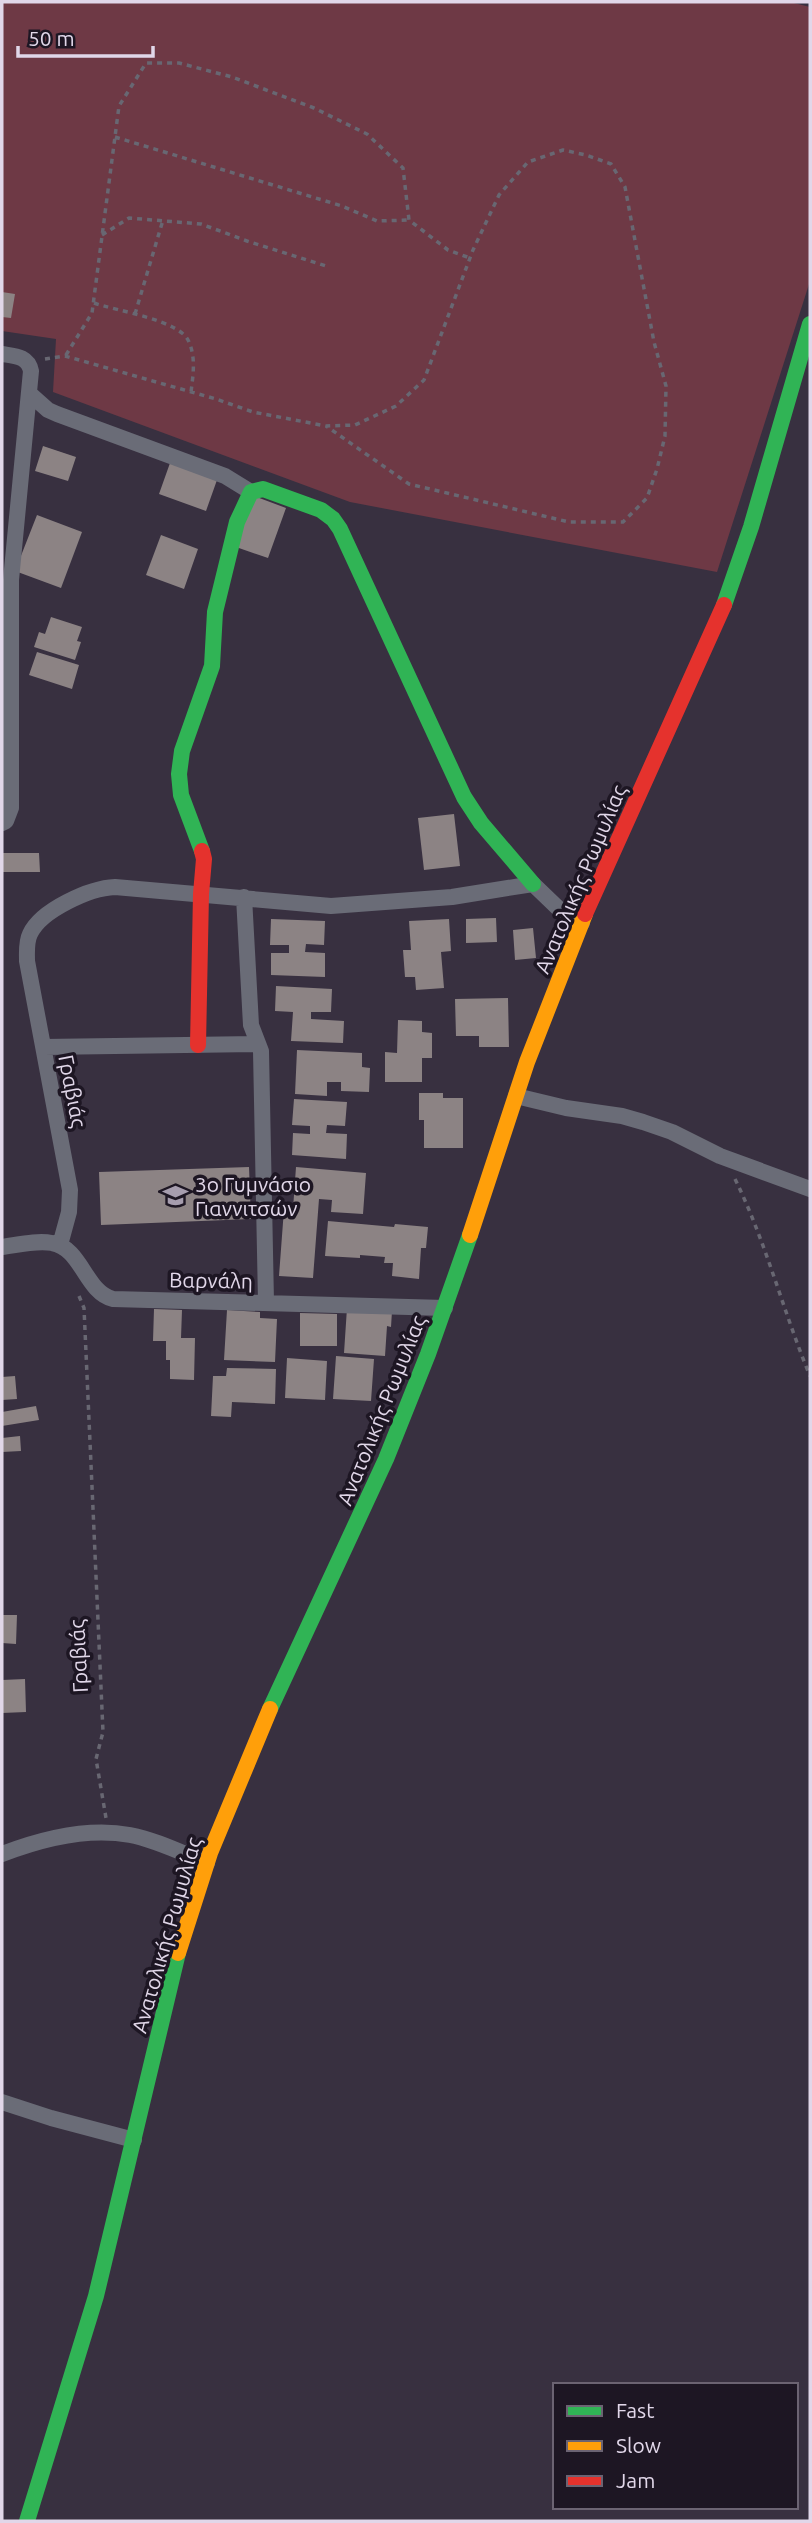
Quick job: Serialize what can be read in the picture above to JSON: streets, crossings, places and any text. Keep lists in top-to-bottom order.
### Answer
{
  "streets": {
    "street": ["Ανατολικής Ρωμυλίας", "Γραβιάς", "Βαρνάλη"]
  },
  "crossings": [
    ["Ανατολικής Ρωμυλίας", "Βαρνάλη"],
    ["Γραβιάς", "Βαρνάλη"]
  ],
  "places": {
    "school or university": ["3ο Γυμνάσιο Γιαννιτσών"]
  },
  "legend": ["Fast", "Slow", "Jam"],
  "scale_bar": "50 m"
}
